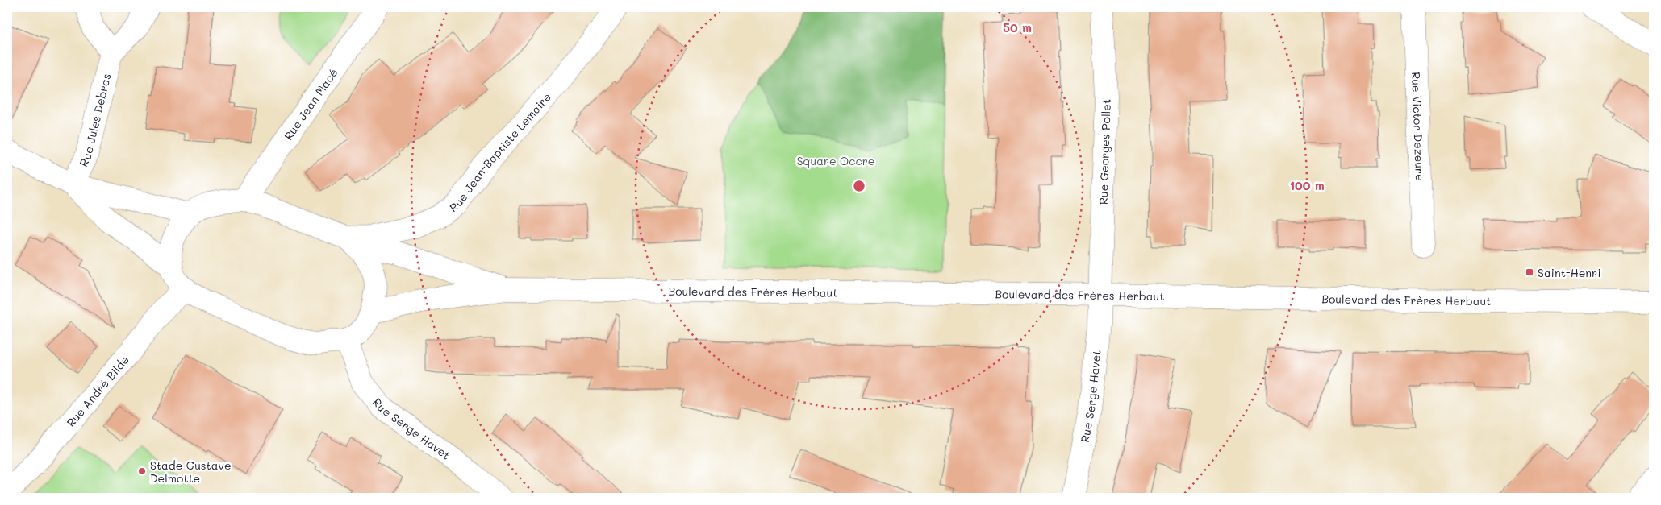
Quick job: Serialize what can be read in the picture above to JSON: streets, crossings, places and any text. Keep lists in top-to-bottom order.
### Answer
{
  "streets": {
    "street": [
      "Rue Jean Macé",
      "Rue Jules Debras",
      "Rue Victor Dezeure",
      "Rue Jean-Baptiste Lemaire",
      "Rue Georges Pollet",
      "Boulevard des Frères Herbaut",
      "Rue André Bilde",
      "Rue Serge Havet"
    ]
  },
  "crossings": [
    ["Rue Jean-Baptiste Lemaire", "Boulevard des Frères Herbaut"],
    ["Rue Georges Pollet", "Boulevard des Frères Herbaut"],
    ["Rue Georges Pollet", "Rue Serge Havet"],
    ["Boulevard des Frères Herbaut", "Rue Serge Havet"]
  ],
  "parks": ["Square Occre"],
  "places": {
    "transit": ["Saint-Henri"],
    "other": ["Stade Gustave Delmotte"]
  },
  "rings": ["50 m", "100 m"]
}
